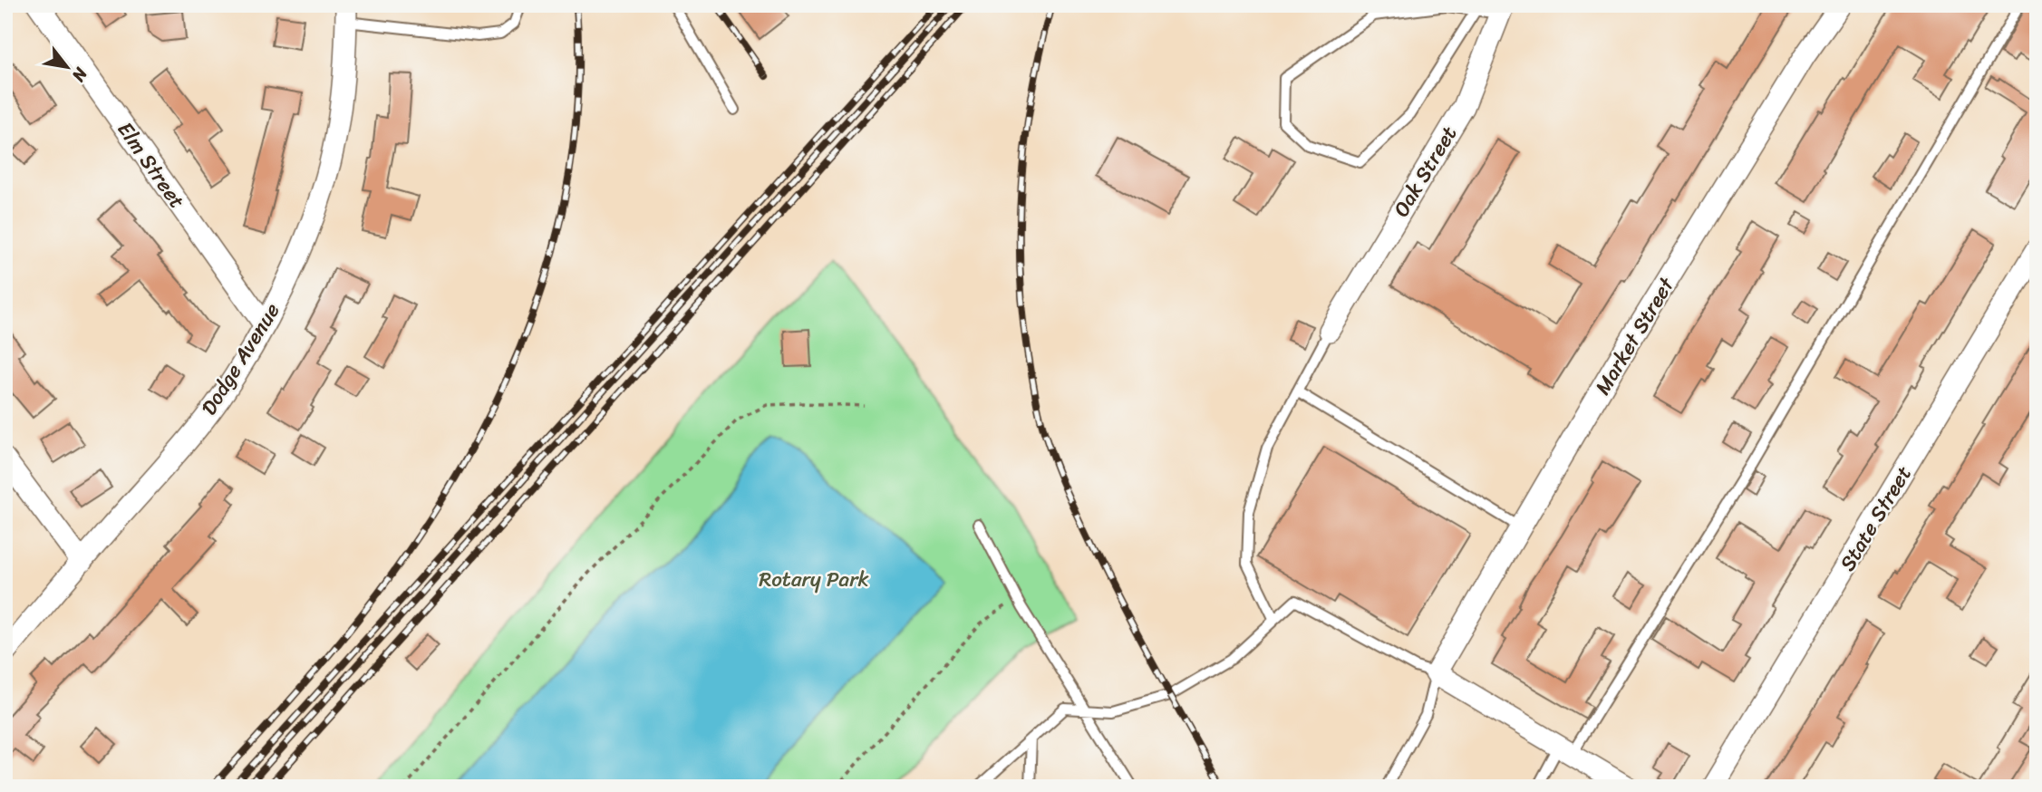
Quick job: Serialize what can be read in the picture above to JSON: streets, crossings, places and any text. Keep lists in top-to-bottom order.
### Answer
{
  "streets": {
    "street": [
      "Elm Street",
      "Oak Street",
      "Market Street",
      "Dodge Avenue",
      "State Street"
    ]
  },
  "crossings": [
    ["Elm Street", "Dodge Avenue"]
  ],
  "parks": ["Rotary Park"],
  "north": "bottom right"
}
